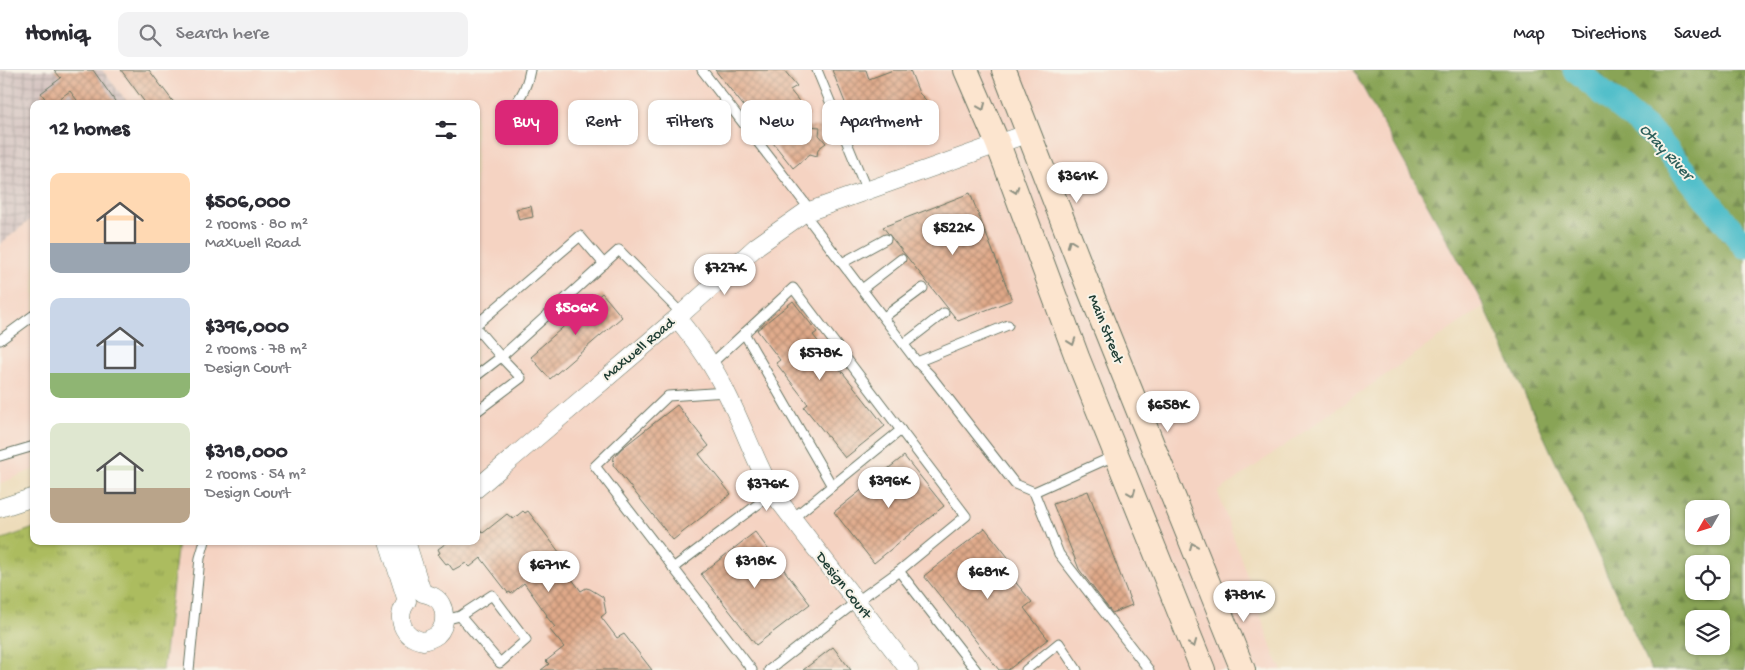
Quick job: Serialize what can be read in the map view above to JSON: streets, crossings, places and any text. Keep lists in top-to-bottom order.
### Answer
{
  "streets": {
    "main road": ["Main Street"],
    "street": ["Maxwell Road", "Design Court"]
  },
  "crossings": [
    ["Main Street", "Maxwell Road"],
    ["Maxwell Road", "Design Court"]
  ],
  "water": ["Otay River"],
  "north": "bottom left",
  "page": {
    "header": "Homiq",
    "search": "Search here",
    "nav": ["Map", "Directions", "Saved"],
    "chip": [
      "Buy",
      "Rent",
      "Filters",
      "New",
      "Apartment"
    ],
    "heading": "12 homes",
    "list": [
      {
        "name": "$506,000",
        "note": "2 rooms · 80 m² · Maxwell Road"
      },
      {
        "name": "$396,000",
        "note": "2 rooms · 78 m² · Design Court"
      },
      {
        "name": "$318,000",
        "note": "2 rooms · 54 m² · Design Court"
      }
    ],
    "price": [
      "$361K",
      "$522K",
      "$727K",
      "$506K",
      "$578K",
      "$658K",
      "$396K",
      "$376K",
      "$318K",
      "$671K",
      "$681K",
      "$781K"
    ]
  }
}
